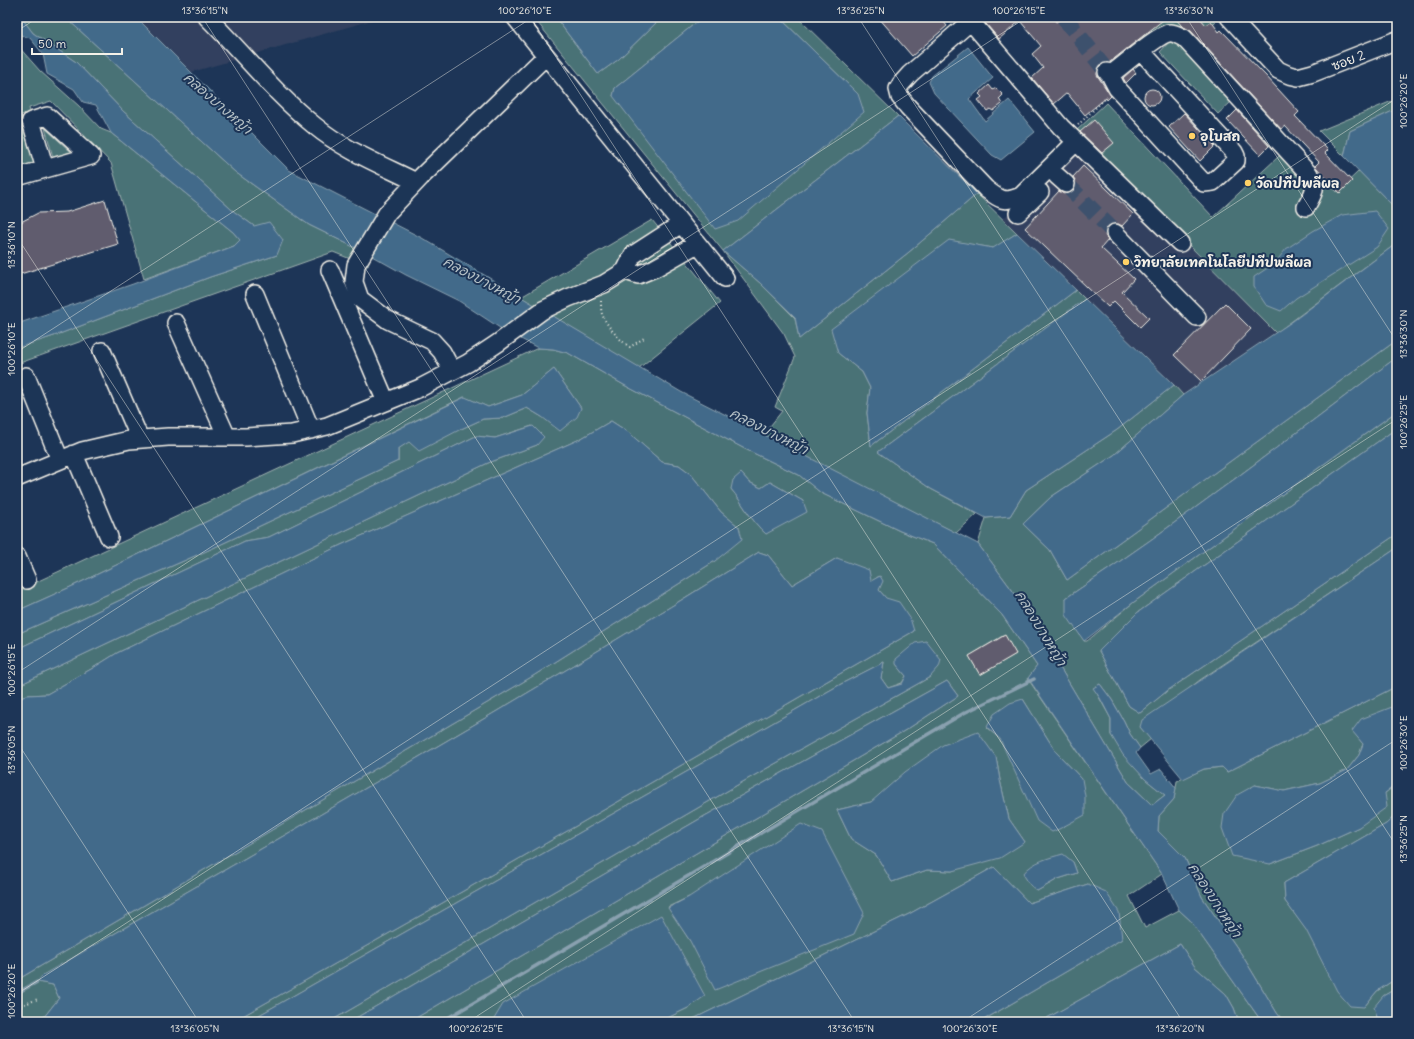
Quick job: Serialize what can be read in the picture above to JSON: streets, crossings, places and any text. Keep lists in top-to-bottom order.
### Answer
{
  "streets": {
    "street": ["ซอย 2"]
  },
  "water": ["คลองบางหญ้า"],
  "places": ["อุโบสถ", "วัดปทีปพลีผล", "วิทยาลัยเทคโนโลยีปทีปพลีผล"],
  "scale_bar": "50 m",
  "coordinates": [
    "13°36'15\"N",
    "100°26'10\"E",
    "13°36'25\"N",
    "100°26'15\"E",
    "13°36'30\"N",
    "100°26'20\"E",
    "13°36'10\"N",
    "100°26'25\"E",
    "100°26'30\"E",
    "13°36'05\"N",
    "13°36'20\"N"
  ]
}
